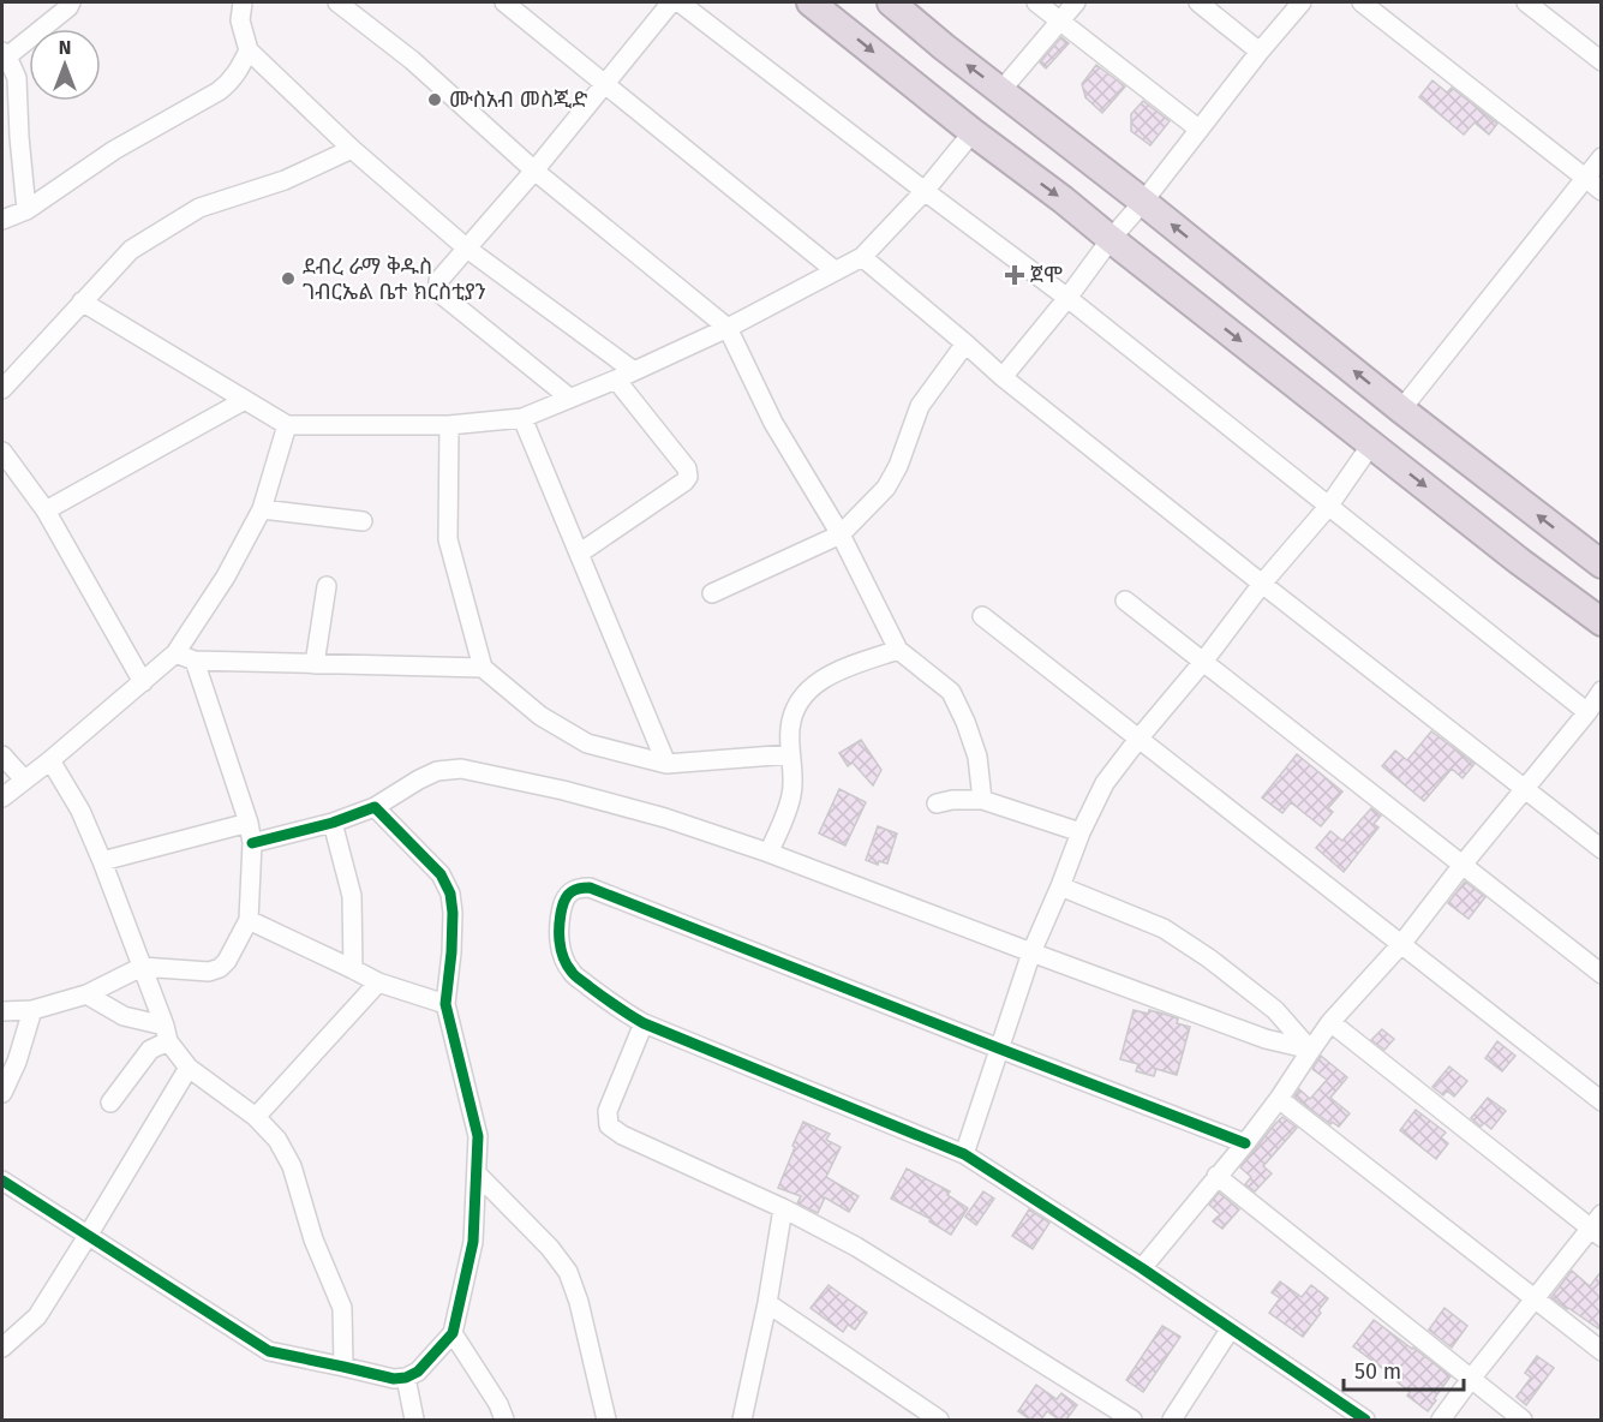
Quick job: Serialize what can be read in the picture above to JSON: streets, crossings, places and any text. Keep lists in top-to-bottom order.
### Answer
{
  "places": {
    "other": ["ሙስአብ መስጂድ", "ደብረ ራማ ቅዱስ ገብርኤል ቤተ ክርስቲያን"],
    "health": ["ጀሞ"]
  },
  "scale_bar": "50 m",
  "north": "top"
}
